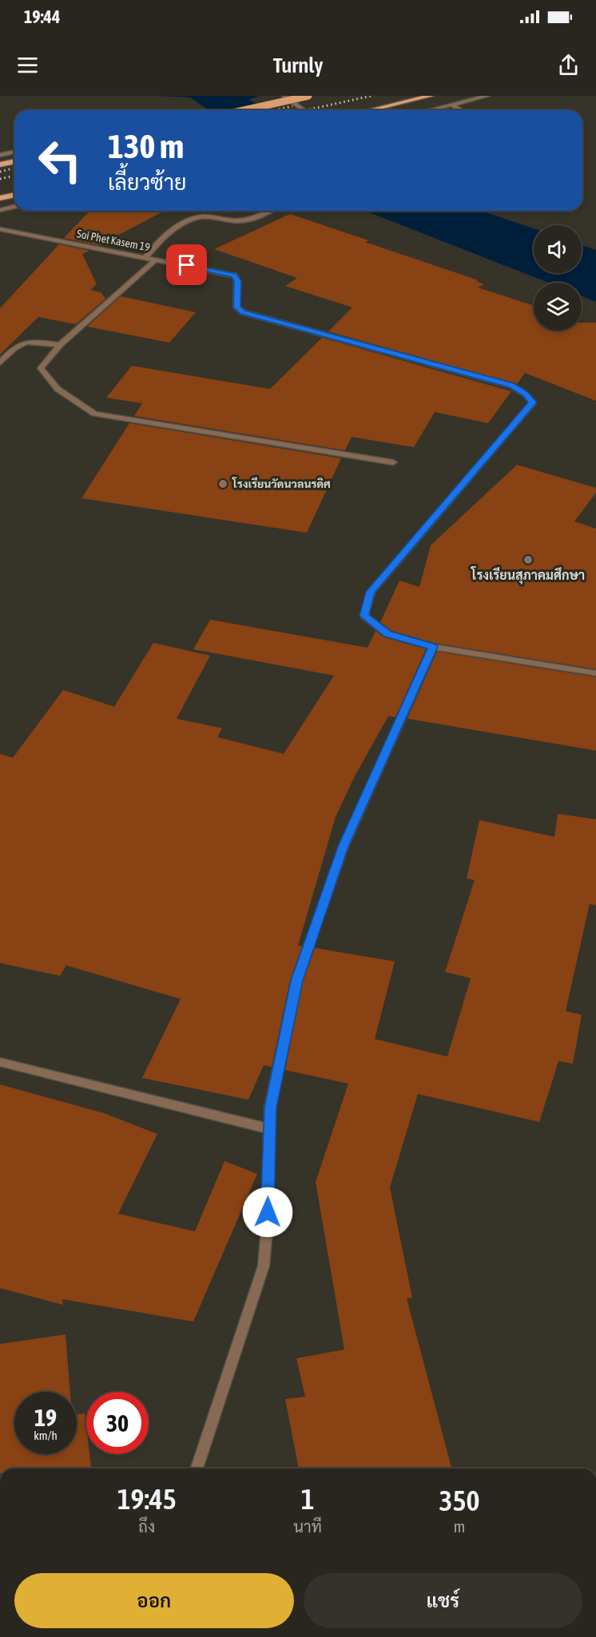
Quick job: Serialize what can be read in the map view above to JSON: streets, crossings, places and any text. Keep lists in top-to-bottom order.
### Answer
{
  "streets": {
    "street": ["Soi Phet Kasem 19"]
  },
  "places": ["โรงเรียนวัดนวลนรดิศ", "โรงเรียนสุภาคมศึกษา"],
  "page": {
    "status": "19:44",
    "header": "Turnly",
    "turn": ["130 m", "เลี้ยวซ้าย"],
    "speed": "19 km/h",
    "limit": "30",
    "eta": [
      "19:45",
      "ถึง",
      "1",
      "นาที",
      "350",
      "m"
    ],
    "buttons": ["ออก", "แชร์"]
  }
}
